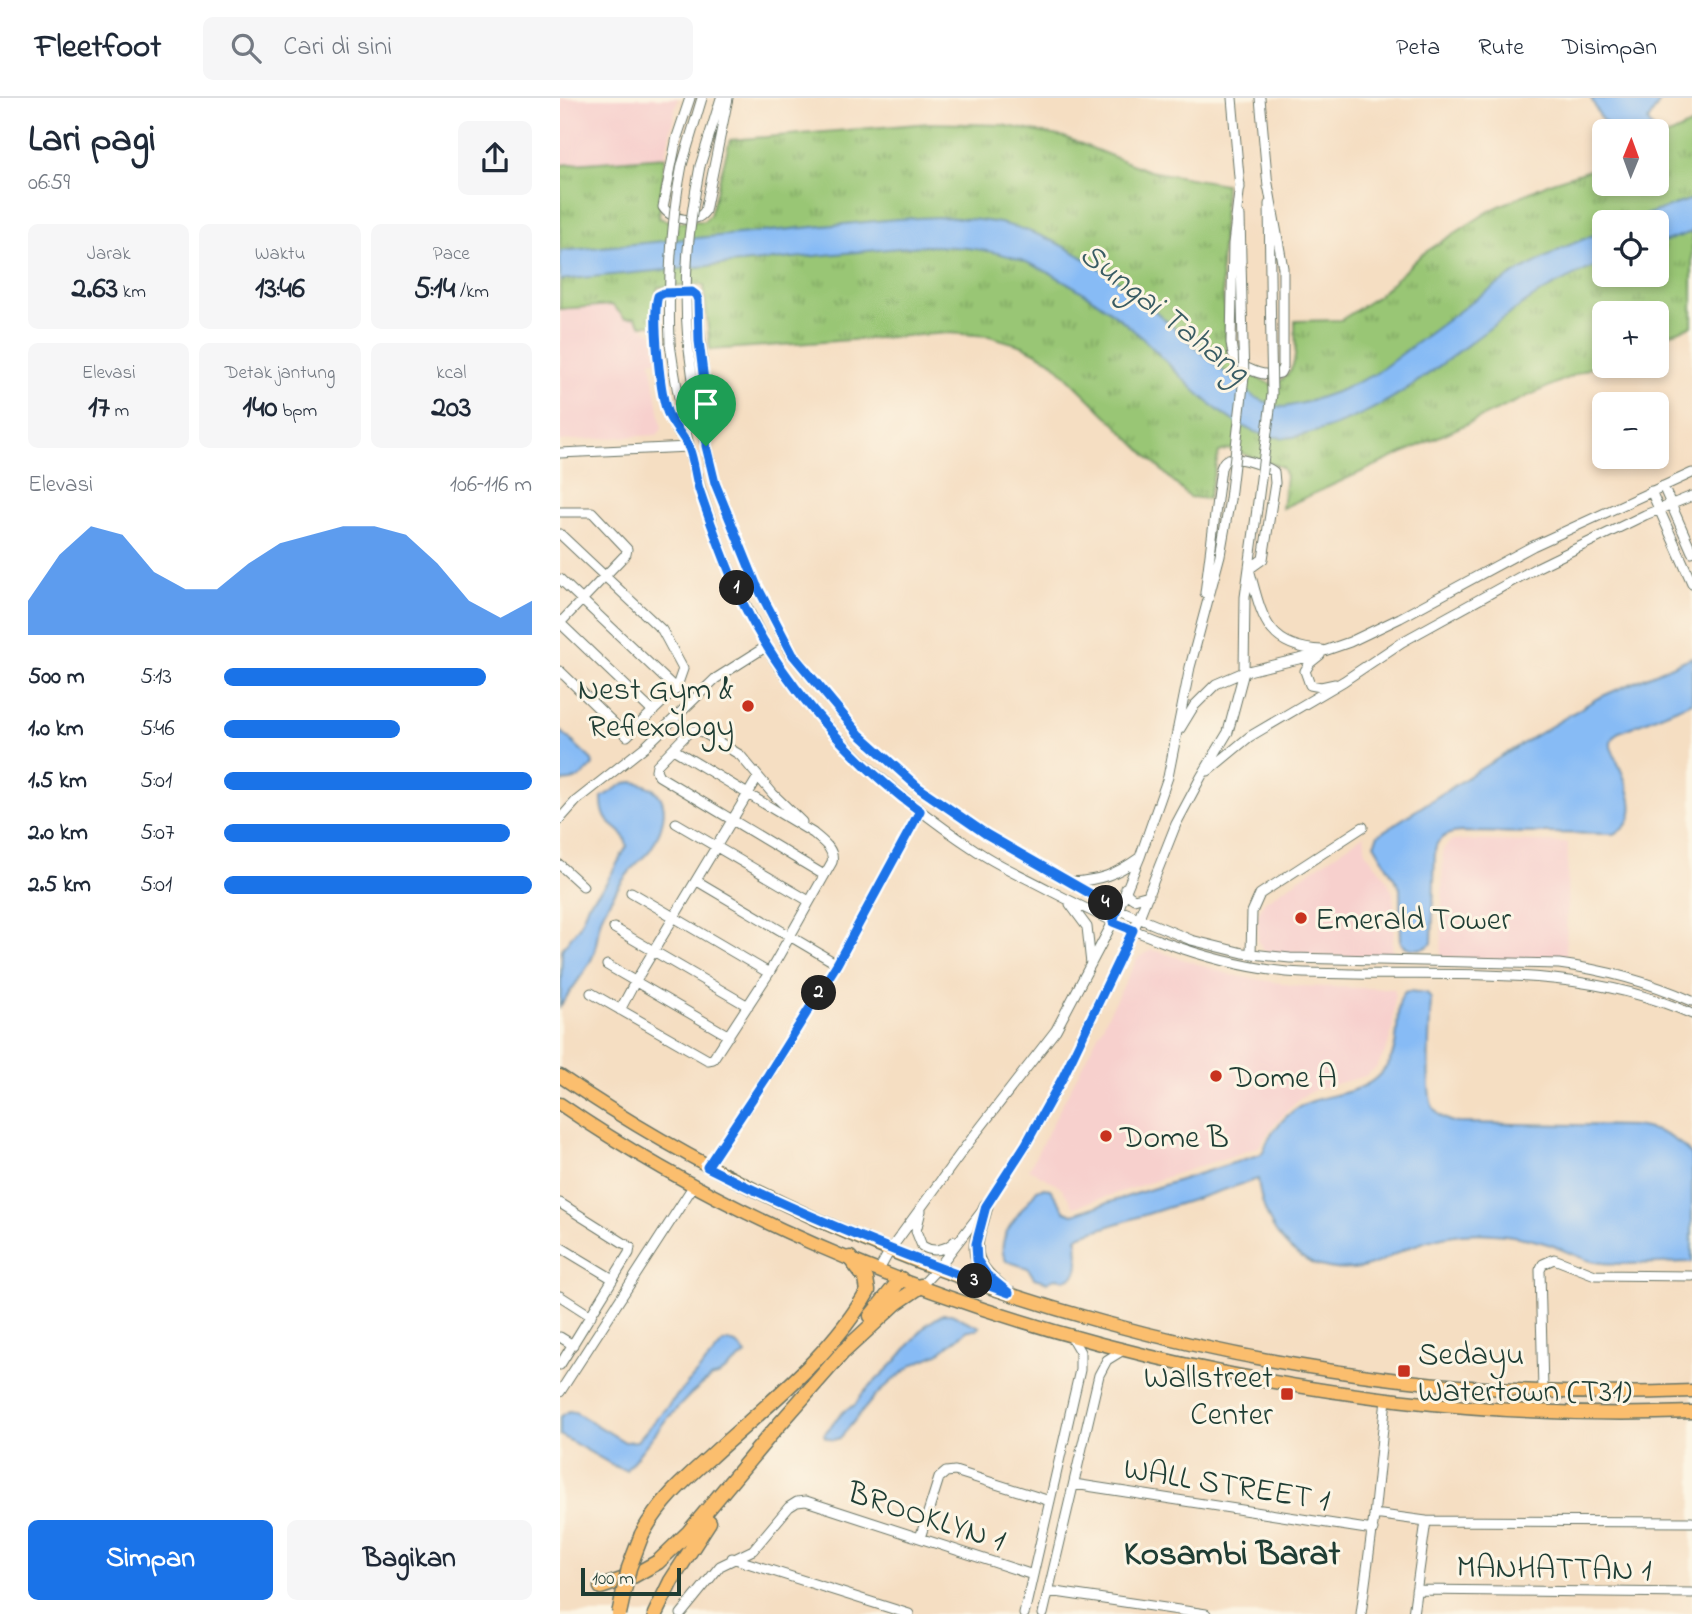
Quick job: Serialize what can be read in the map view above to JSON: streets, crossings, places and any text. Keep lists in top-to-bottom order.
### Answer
{
  "streets": {
    "street": ["WALL STREET 1", "BROOKLYN 1", "MANHATTAN 1"]
  },
  "districts": ["Kosambi Barat"],
  "water": ["Sungai Tahang"],
  "places": {
    "other": [
      "Nest Gym & Reflexology",
      "Emerald Tower",
      "Dome A",
      "Dome B"
    ],
    "transit": ["Sedayu Watertown (T31)", "Wallstreet Center"]
  },
  "scale_bar": "100 m",
  "north": "top",
  "page": {
    "header": "Fleetfoot",
    "search": "Cari di sini",
    "nav": ["Peta", "Rute", "Disimpan"],
    "heading": ["Lari pagi", "06:59"],
    "map_buttons": ["+", "−"],
    "stats": [
      ["Jarak", "2.63 km"],
      ["Waktu", "13:46"],
      ["Pace", "5:14 /km"],
      ["Elevasi", "17 m"],
      ["Detak jantung", "140 bpm"],
      ["kcal", "203"]
    ],
    "chart": ["Elevasi", "106–116 m"],
    "pins": [
      "1",
      "4",
      "2",
      "3"
    ],
    "list": [
      {
        "name": "500 m",
        "note": "5:13"
      },
      {
        "name": "1.0 km",
        "note": "5:46"
      },
      {
        "name": "1.5 km",
        "note": "5:01"
      },
      {
        "name": "2.0 km",
        "note": "5:07"
      },
      {
        "name": "2.5 km",
        "note": "5:01"
      }
    ],
    "buttons": ["Simpan", "Bagikan"],
    "scale": "100 m"
  }
}
